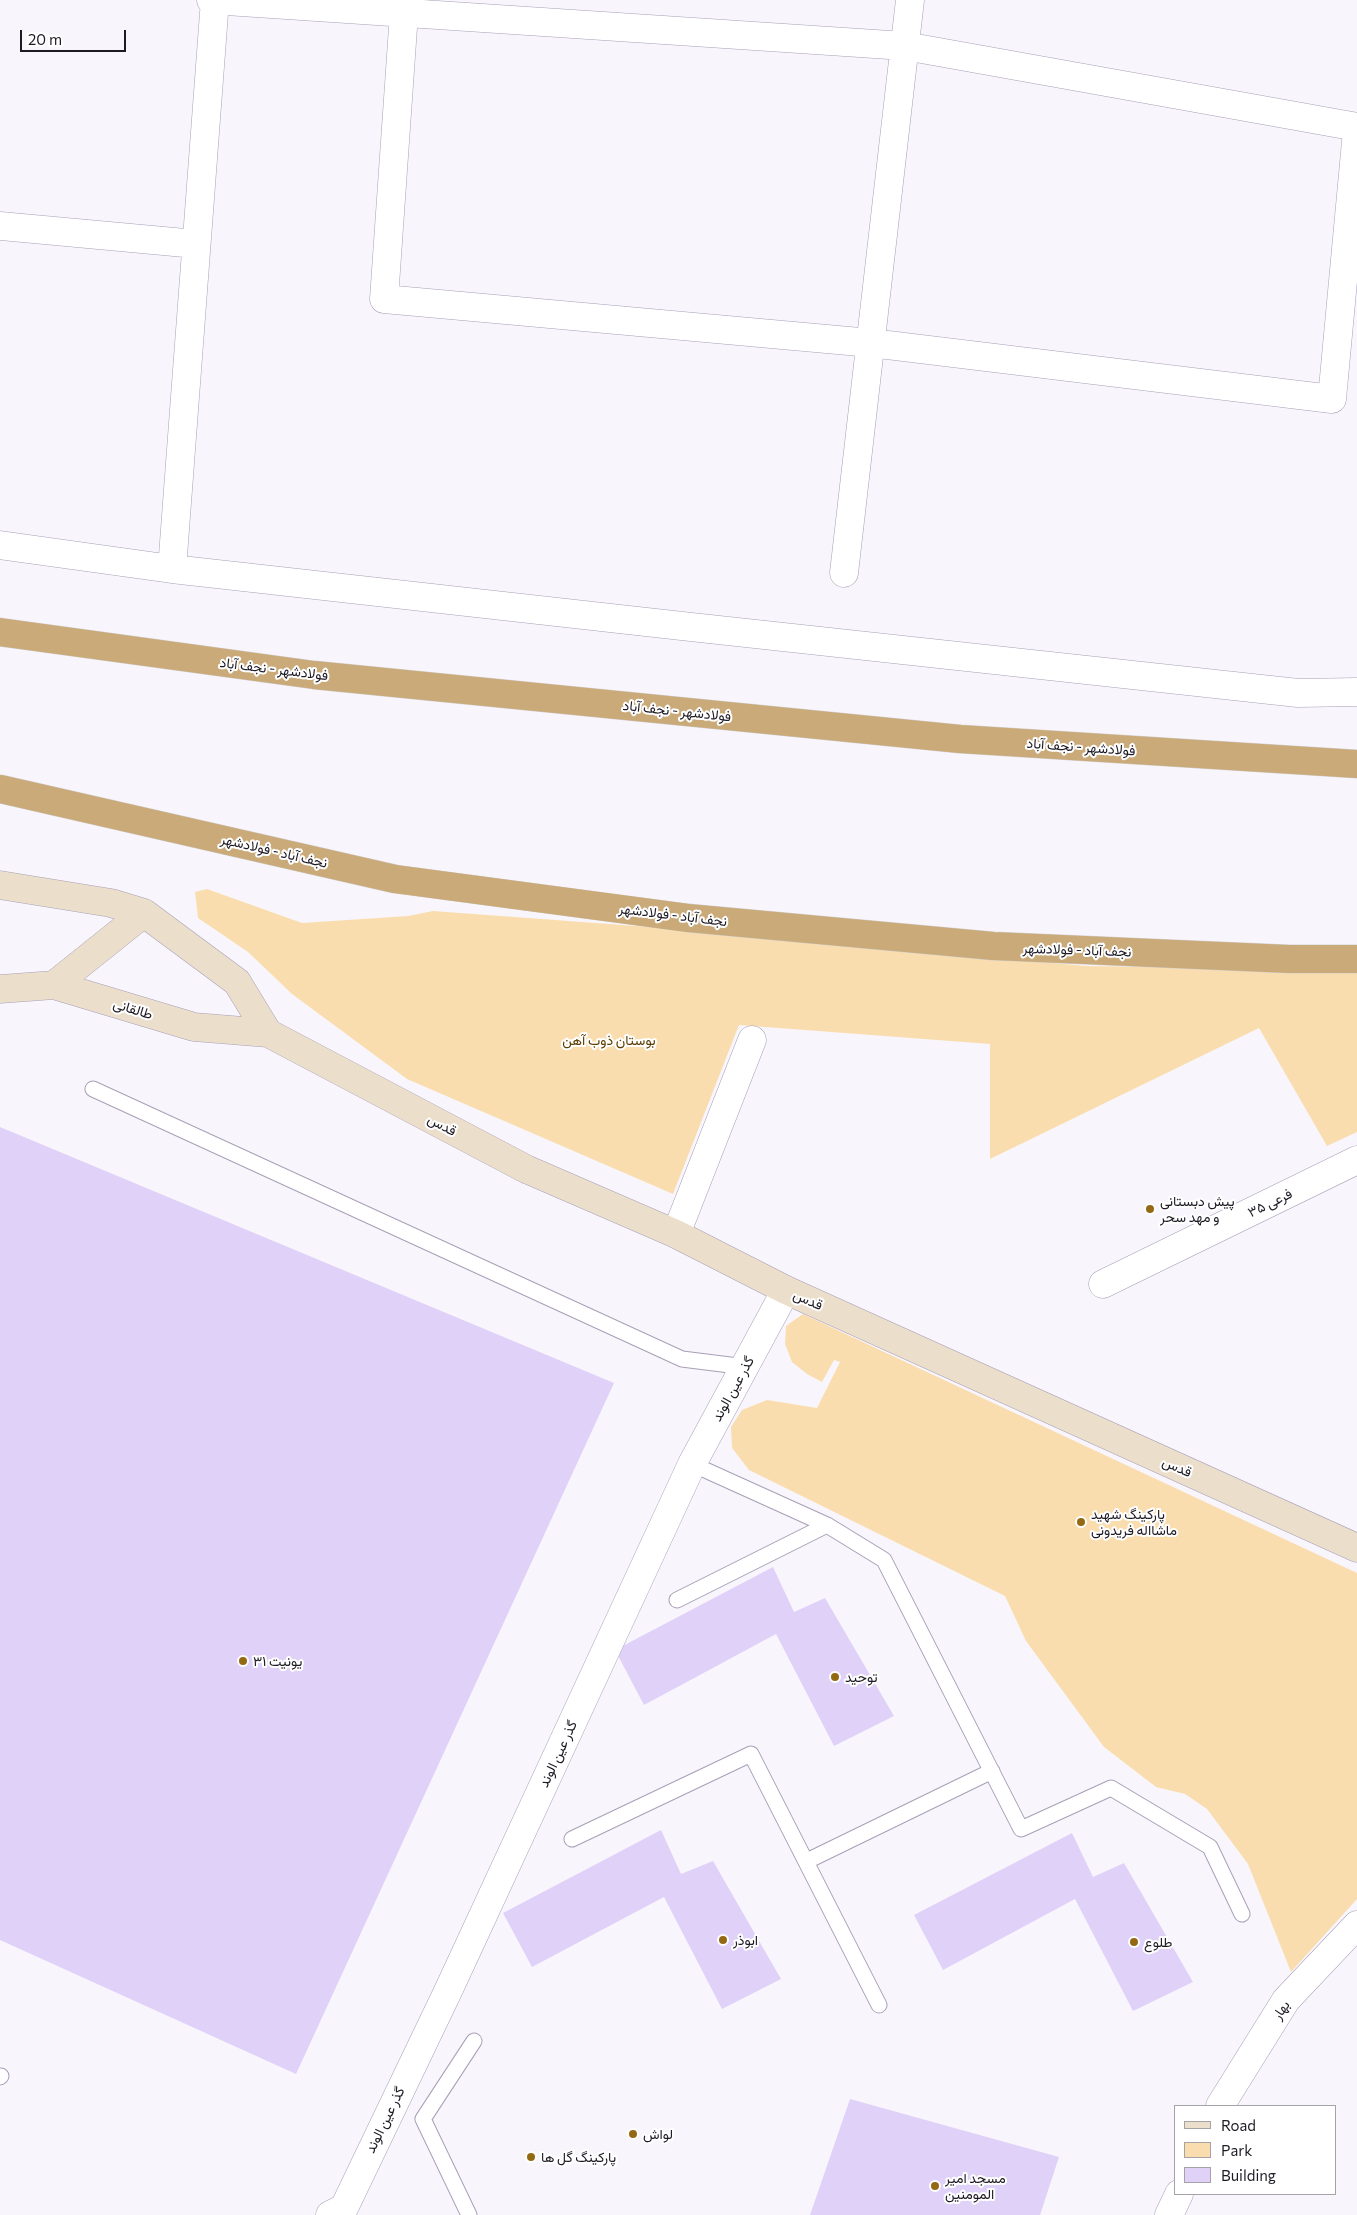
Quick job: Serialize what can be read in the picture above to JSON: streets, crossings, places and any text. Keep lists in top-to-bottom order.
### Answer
{
  "streets": {
    "highway": ["فولادشهر - نجف آباد", "نجف آباد - فولادشهر"],
    "main road": ["طالقانی", "قدس"],
    "street": ["فرعی ۳۵", "گذر عین الوند", "بهار"]
  },
  "crossings": [
    ["طالقانی", "قدس"],
    ["قدس", "گذر عین الوند"]
  ],
  "parks": ["بوستان ذوب آهن"],
  "places": [
    "پیش دبستانی و مهد سحر",
    "پارکینگ شهید ماشااله فریدونی",
    "یونیت ۳۱",
    "توحید",
    "ابوذر",
    "طلوع",
    "لواش",
    "پارکینگ گل ها",
    "مسجد امیر المومنین"
  ],
  "legend": ["Road", "Park", "Building"],
  "scale_bar": "20 m"
}
